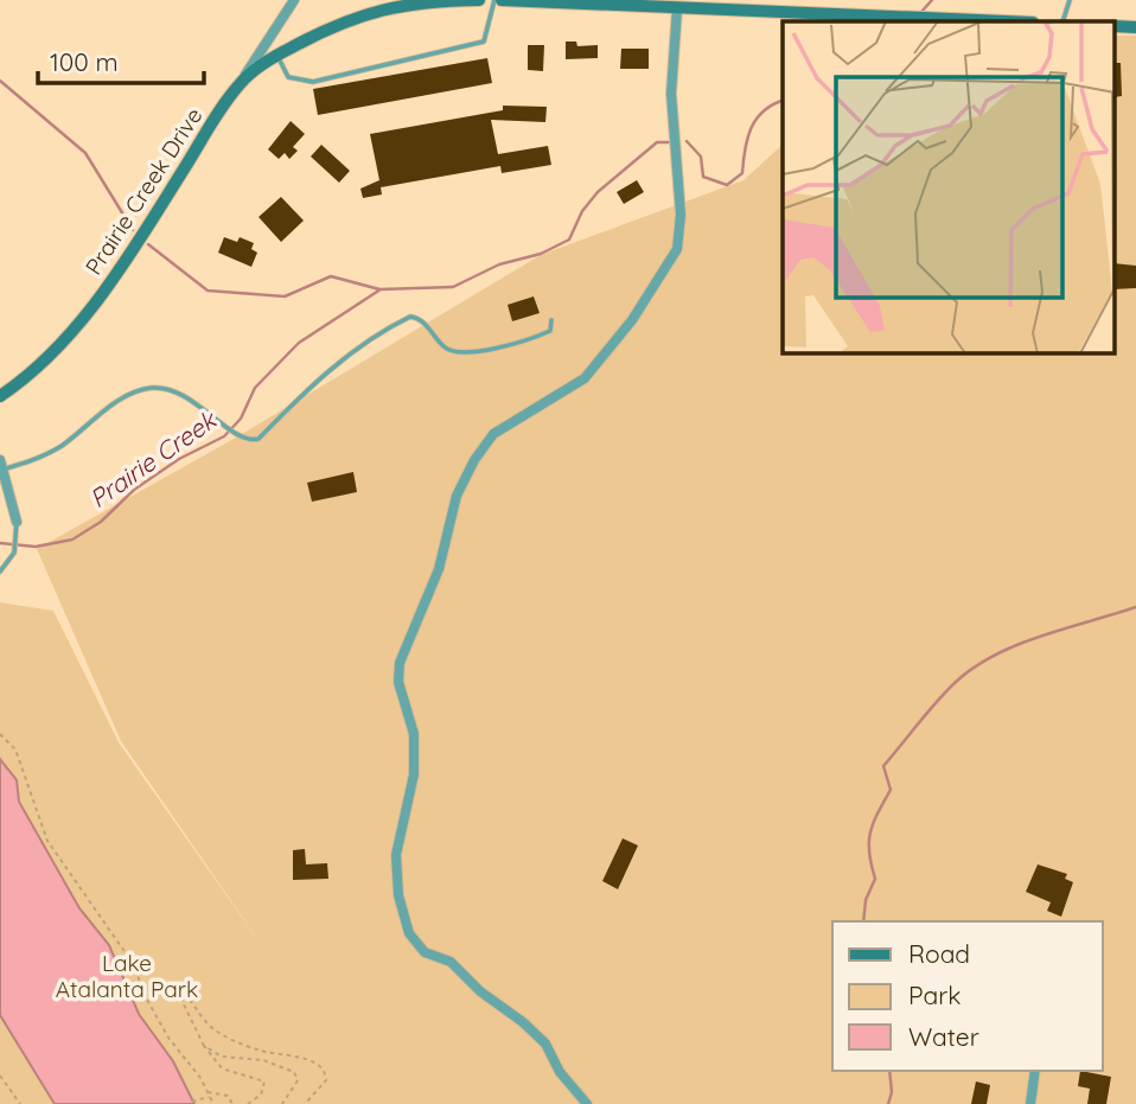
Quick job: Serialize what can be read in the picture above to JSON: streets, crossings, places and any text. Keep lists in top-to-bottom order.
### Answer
{
  "streets": {
    "main road": ["Prairie Creek Drive"]
  },
  "water": ["Prairie Creek"],
  "parks": ["Lake Atalanta Park"],
  "legend": ["Road", "Park", "Water"],
  "scale_bar": "100 m"
}
